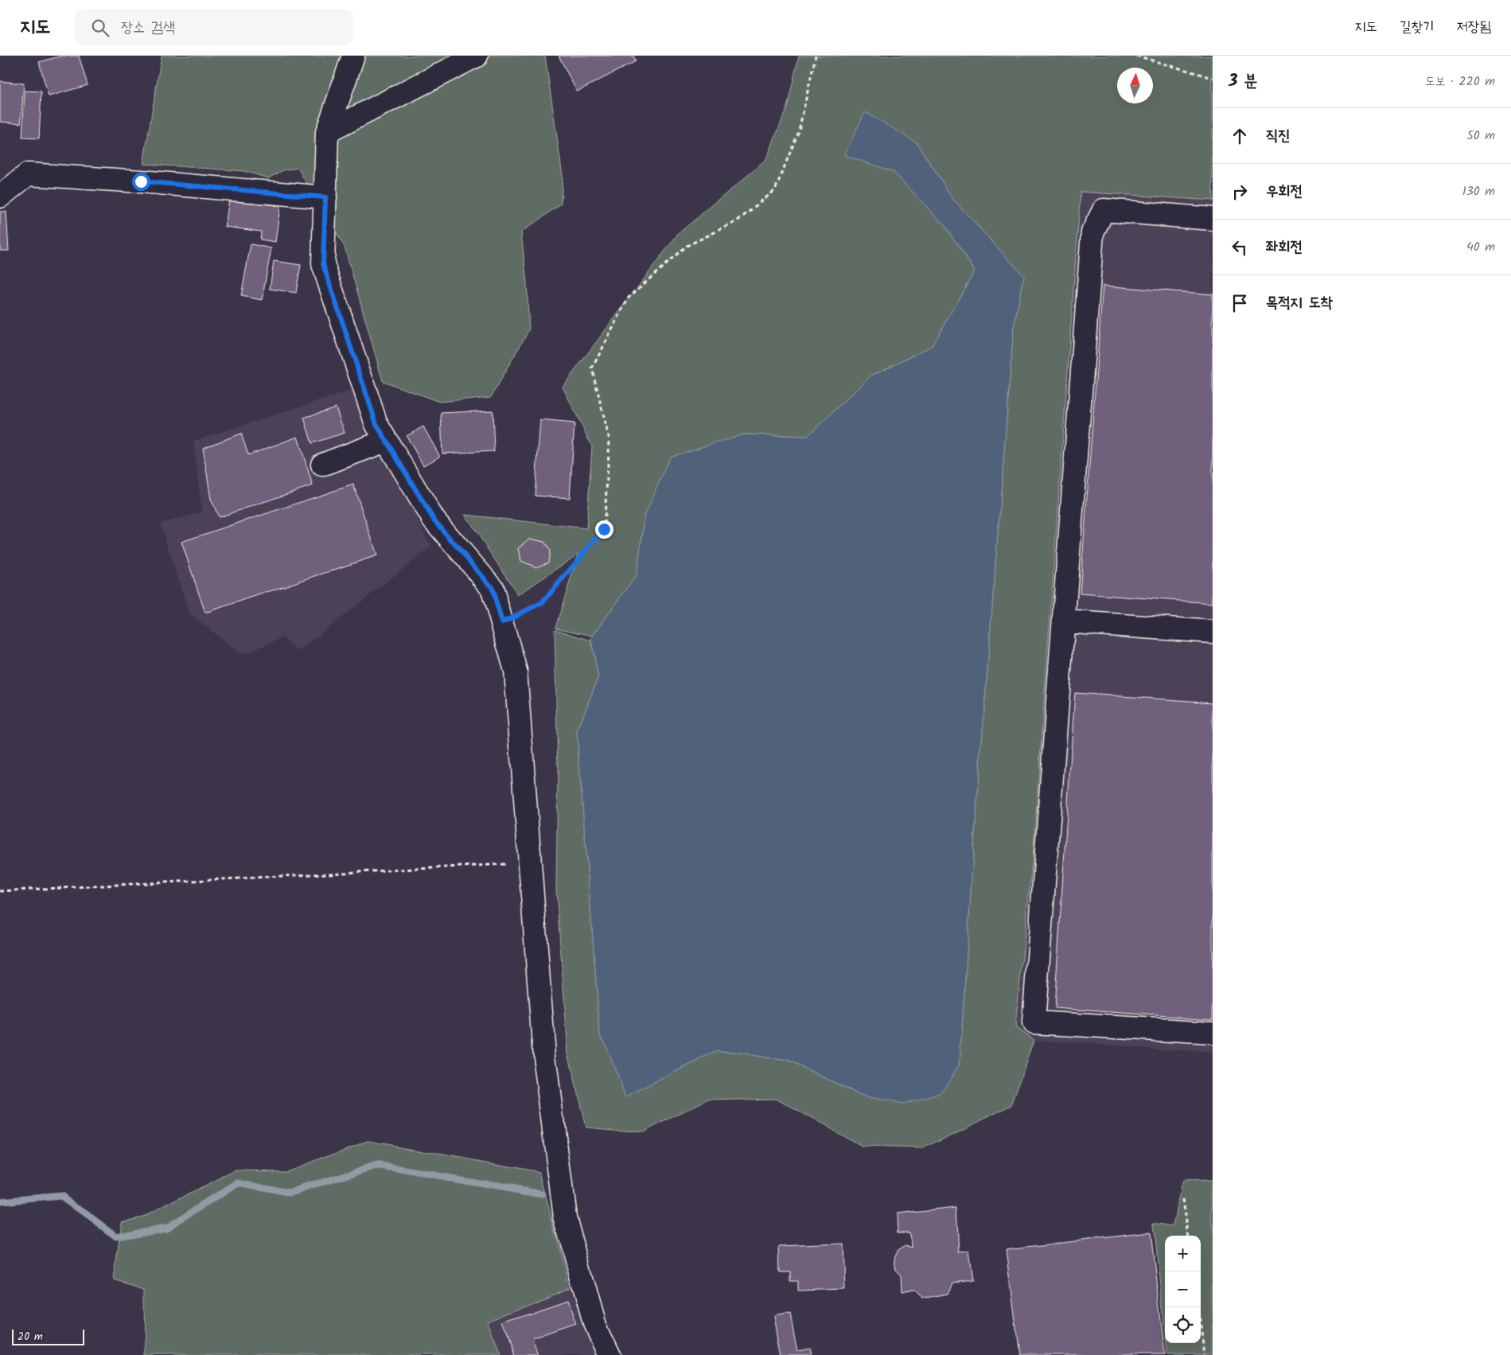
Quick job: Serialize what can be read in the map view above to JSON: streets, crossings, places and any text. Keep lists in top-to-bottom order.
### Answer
{
  "scale_bar": "20 m",
  "north": "top",
  "page": {
    "header": "지도",
    "search": "장소 검색",
    "nav": ["지도", "길찾기", "저장됨"],
    "heading": ["3 분", "도보 · 220 m"],
    "list": [
      ["직진", "50 m"],
      ["우회전", "130 m"],
      ["좌회전", "40 m"],
      "목적지 도착"
    ],
    "map_buttons": ["+", "−"],
    "scale": "20 m"
  }
}
